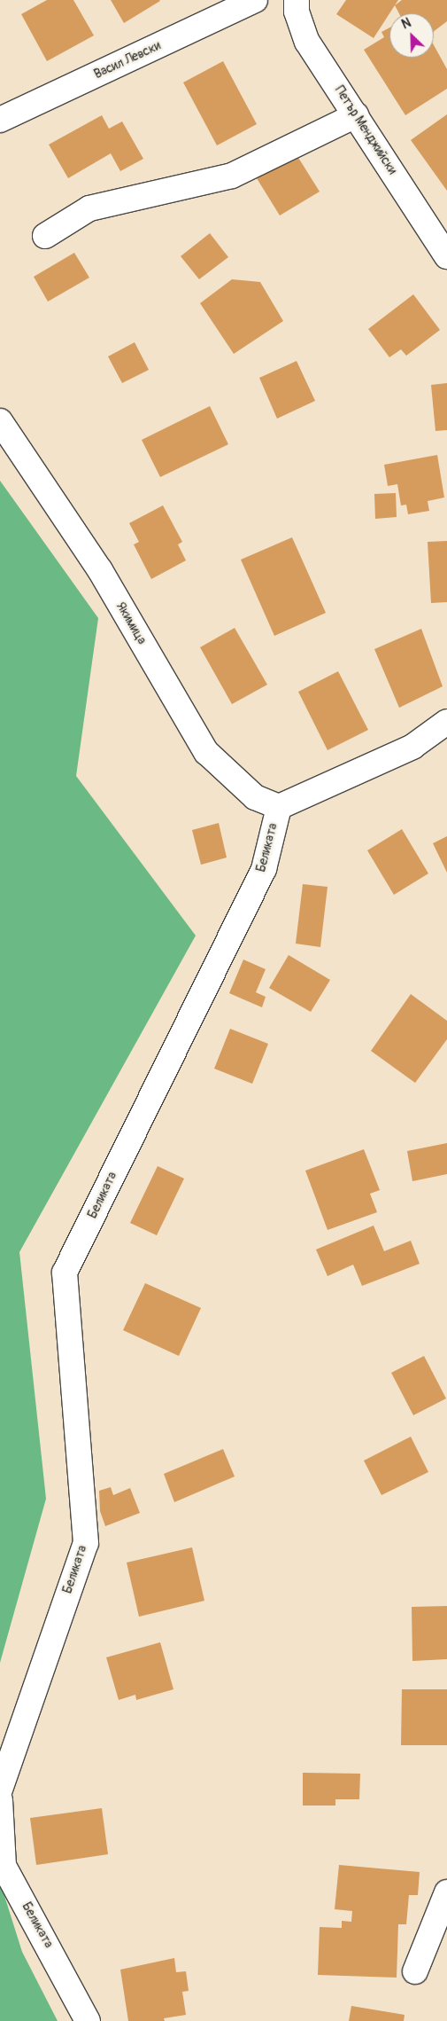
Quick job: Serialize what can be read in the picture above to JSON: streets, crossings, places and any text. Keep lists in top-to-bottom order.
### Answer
{
  "streets": {
    "street": [
      "Васил Левски",
      "Петър Менджийски",
      "Якимица",
      "Беликата"
    ]
  },
  "crossings": [
    ["Якимица", "Беликата"]
  ],
  "north": "top left"
}
